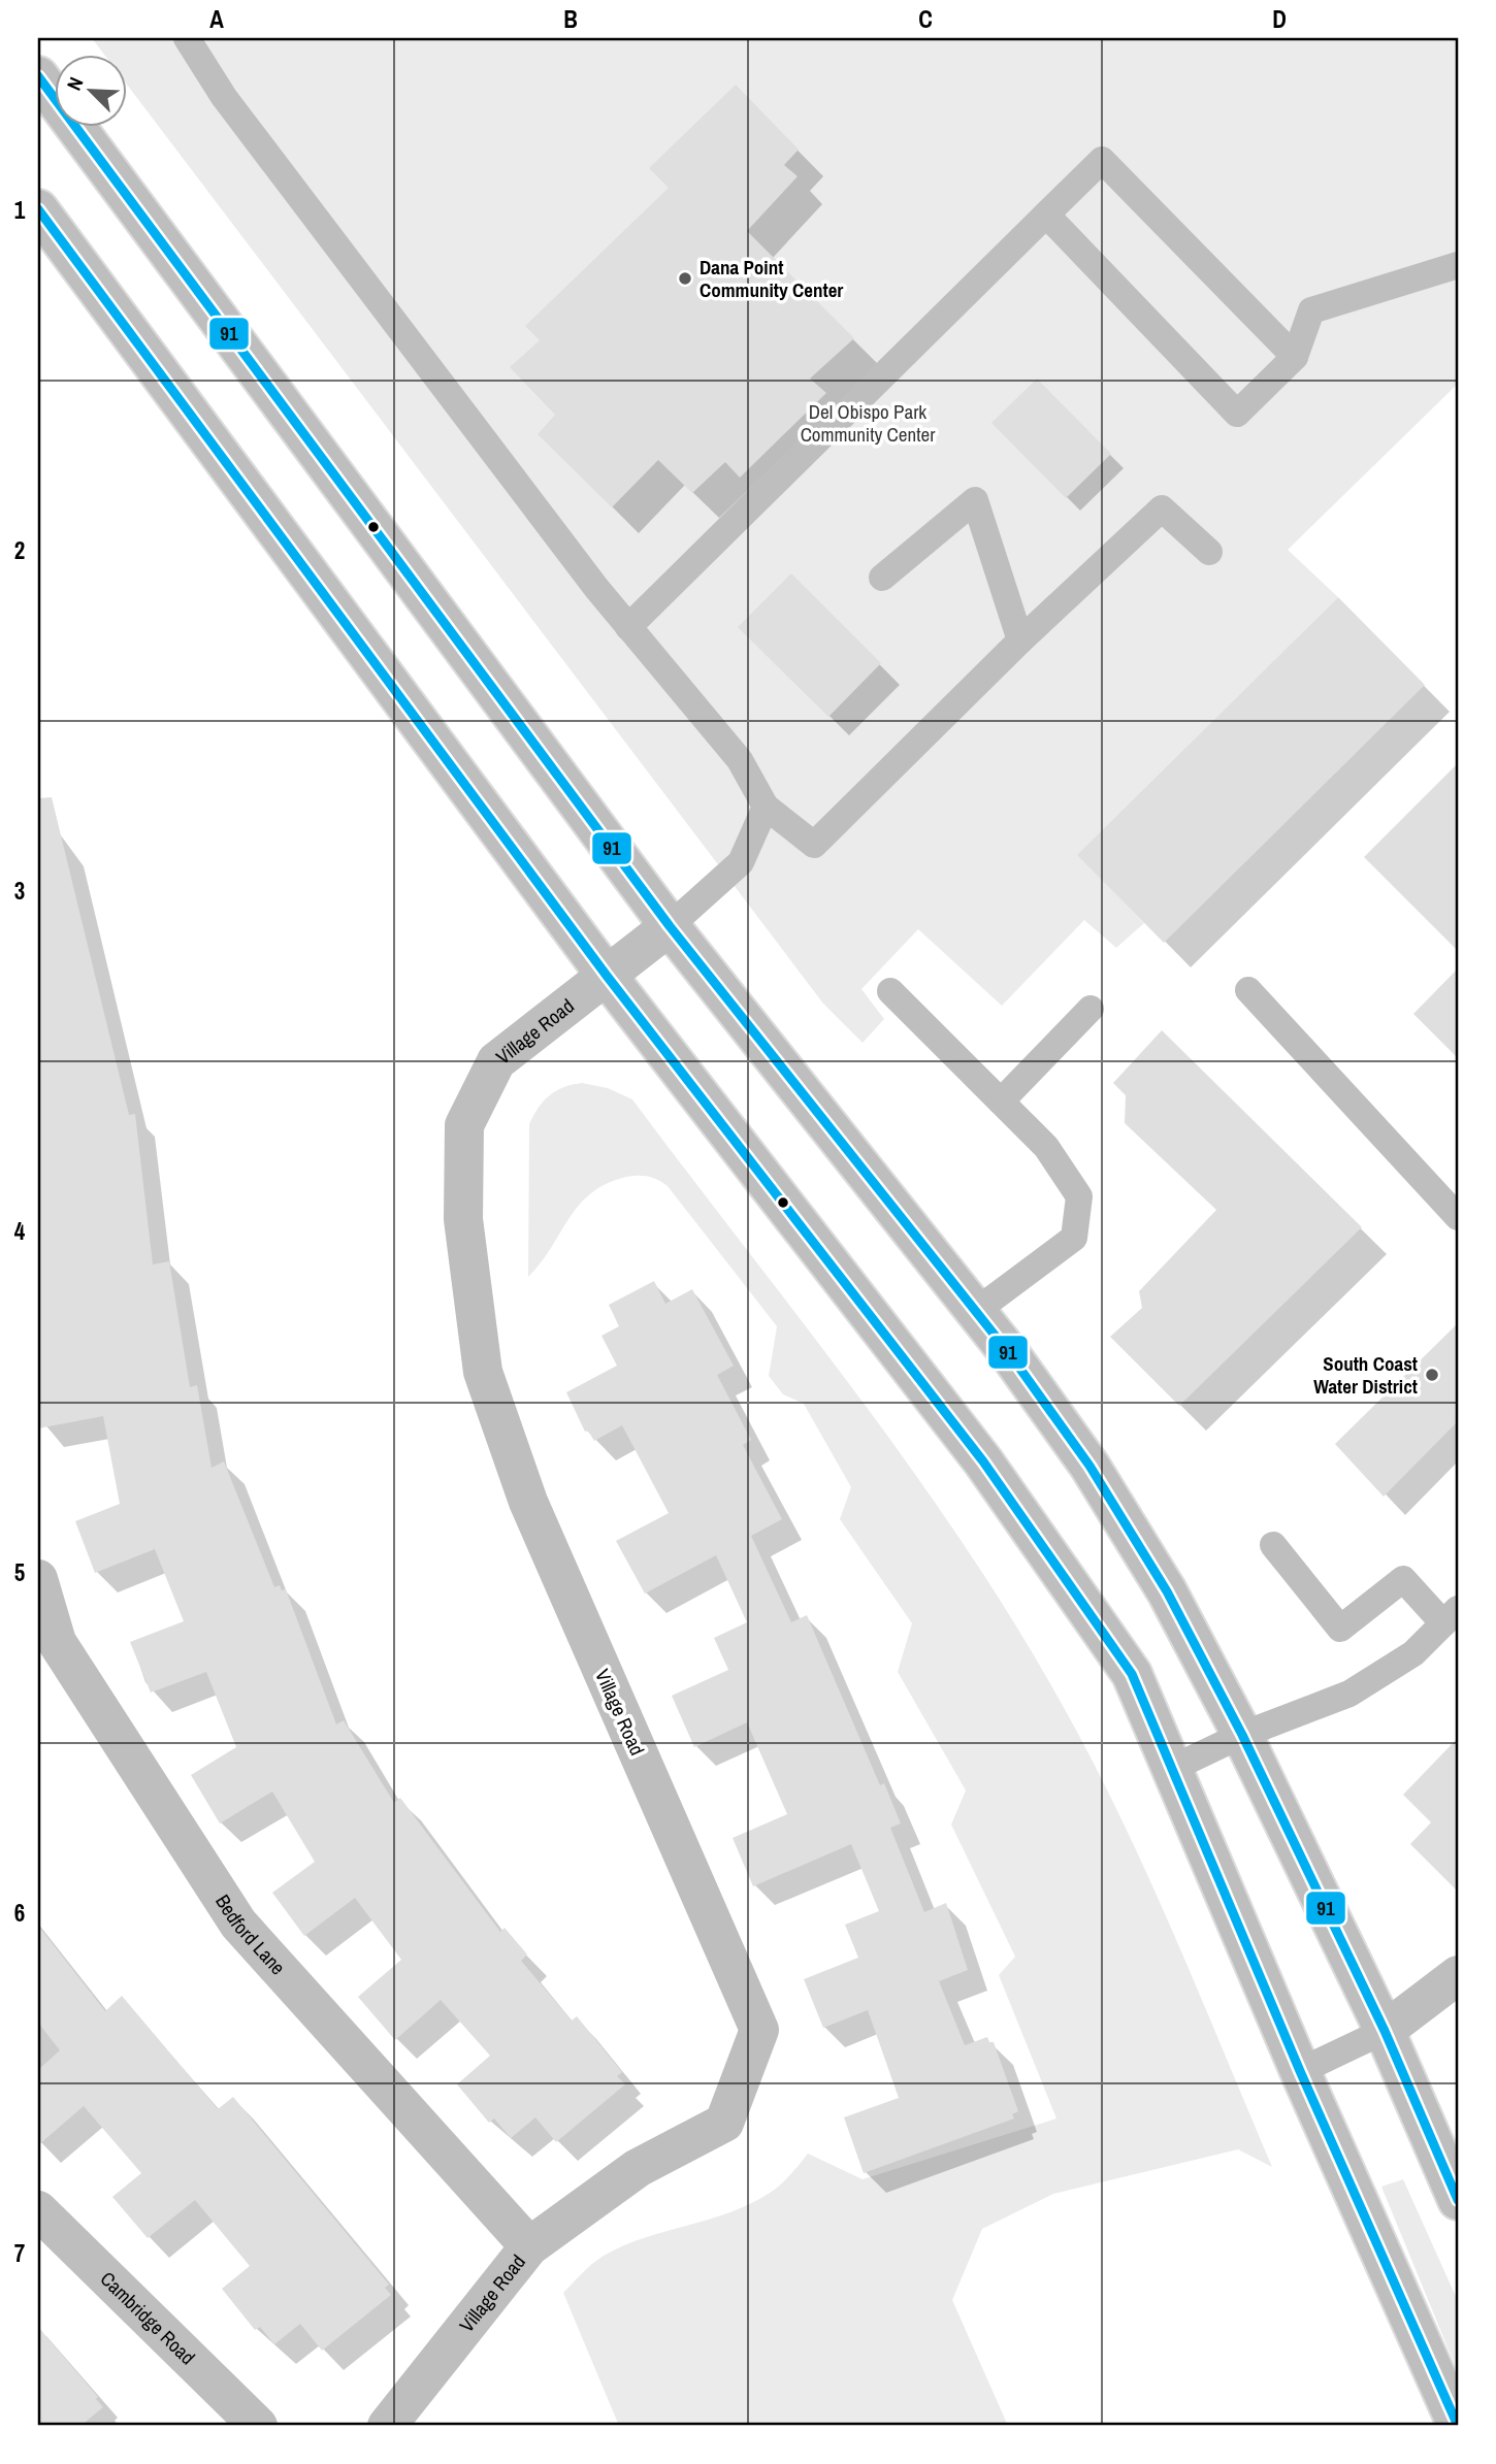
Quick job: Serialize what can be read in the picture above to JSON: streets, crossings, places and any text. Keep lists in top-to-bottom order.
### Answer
{
  "streets": {
    "main road": ["Village Road", "Bedford Lane", "Cambridge Road"]
  },
  "crossings": [
    ["Village Road", "Bedford Lane"]
  ],
  "parks": ["Del Obispo Park Community Center"],
  "places": ["Dana Point Community Center", "South Coast Water District"],
  "lines": ["transit line 91"],
  "north": "top left",
  "grid": {
    "columns": [
      "A",
      "B",
      "C",
      "D"
    ],
    "rows": [
      "1",
      "2",
      "3",
      "4",
      "5",
      "6",
      "7"
    ]
  }
}
